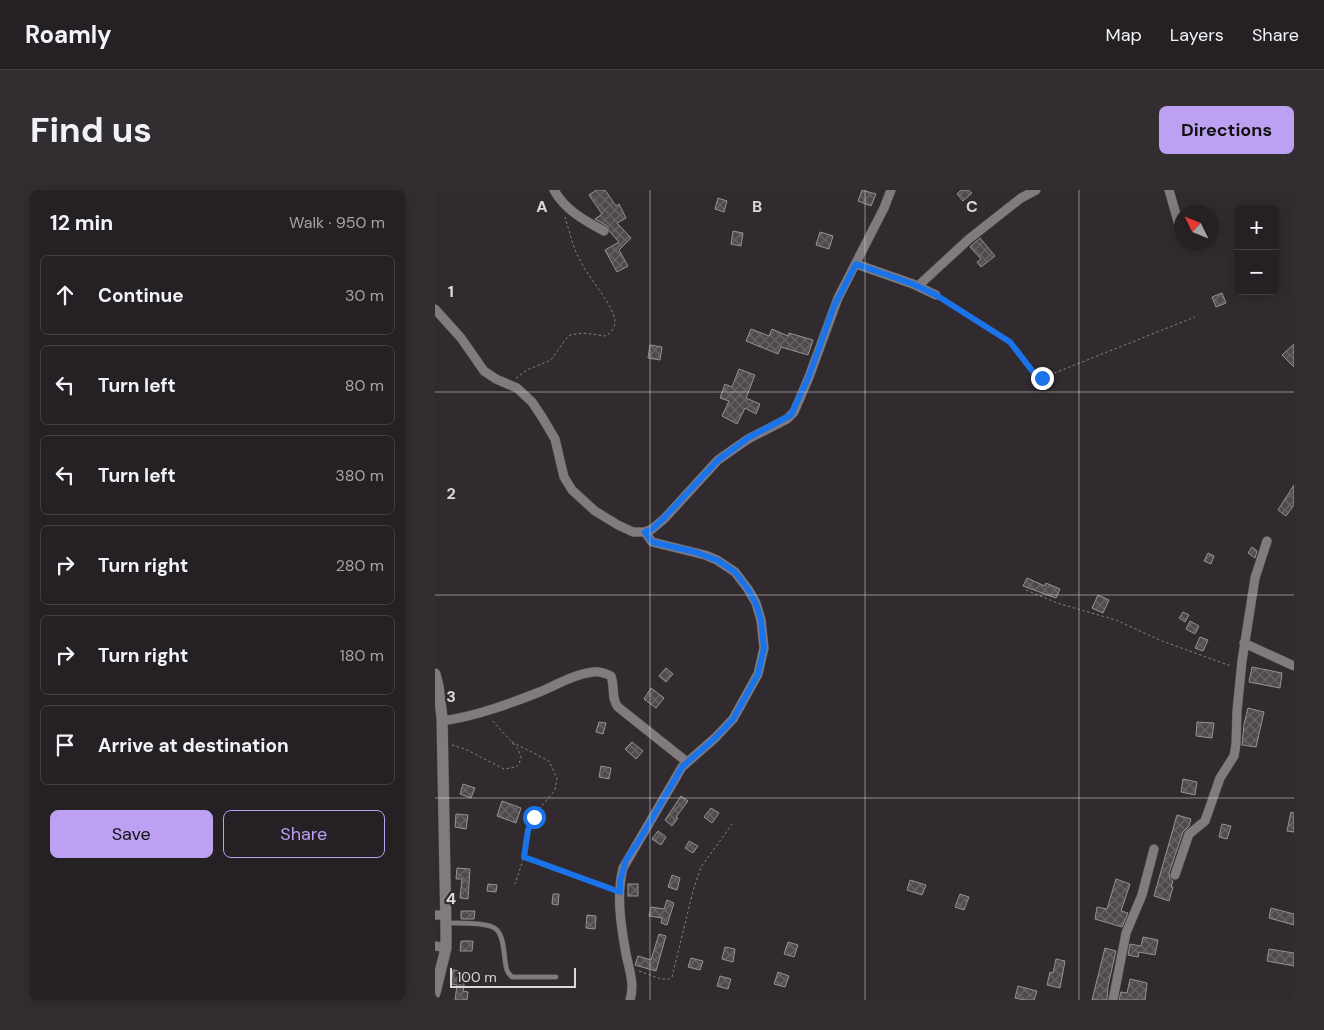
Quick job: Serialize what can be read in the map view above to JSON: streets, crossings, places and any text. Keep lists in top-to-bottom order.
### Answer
{
  "scale_bar": "100 m",
  "north": "top left",
  "page": {
    "header": "Roamly",
    "nav": ["Map", "Layers", "Share"],
    "buttons": [
      "Directions",
      ["Save", "Share"]
    ],
    "title": "Find us",
    "heading": ["12 min", "Walk · 950 m"],
    "map_buttons": ["+", "−"],
    "list": [
      ["Continue", "30 m"],
      ["Turn left", "80 m"],
      ["Turn left", "380 m"],
      ["Turn right", "280 m"],
      ["Turn right", "180 m"],
      "Arrive at destination"
    ],
    "scale": "100 m"
  },
  "grid": {
    "columns": ["A", "B", "C"],
    "rows": [
      "1",
      "2",
      "3",
      "4"
    ]
  }
}
